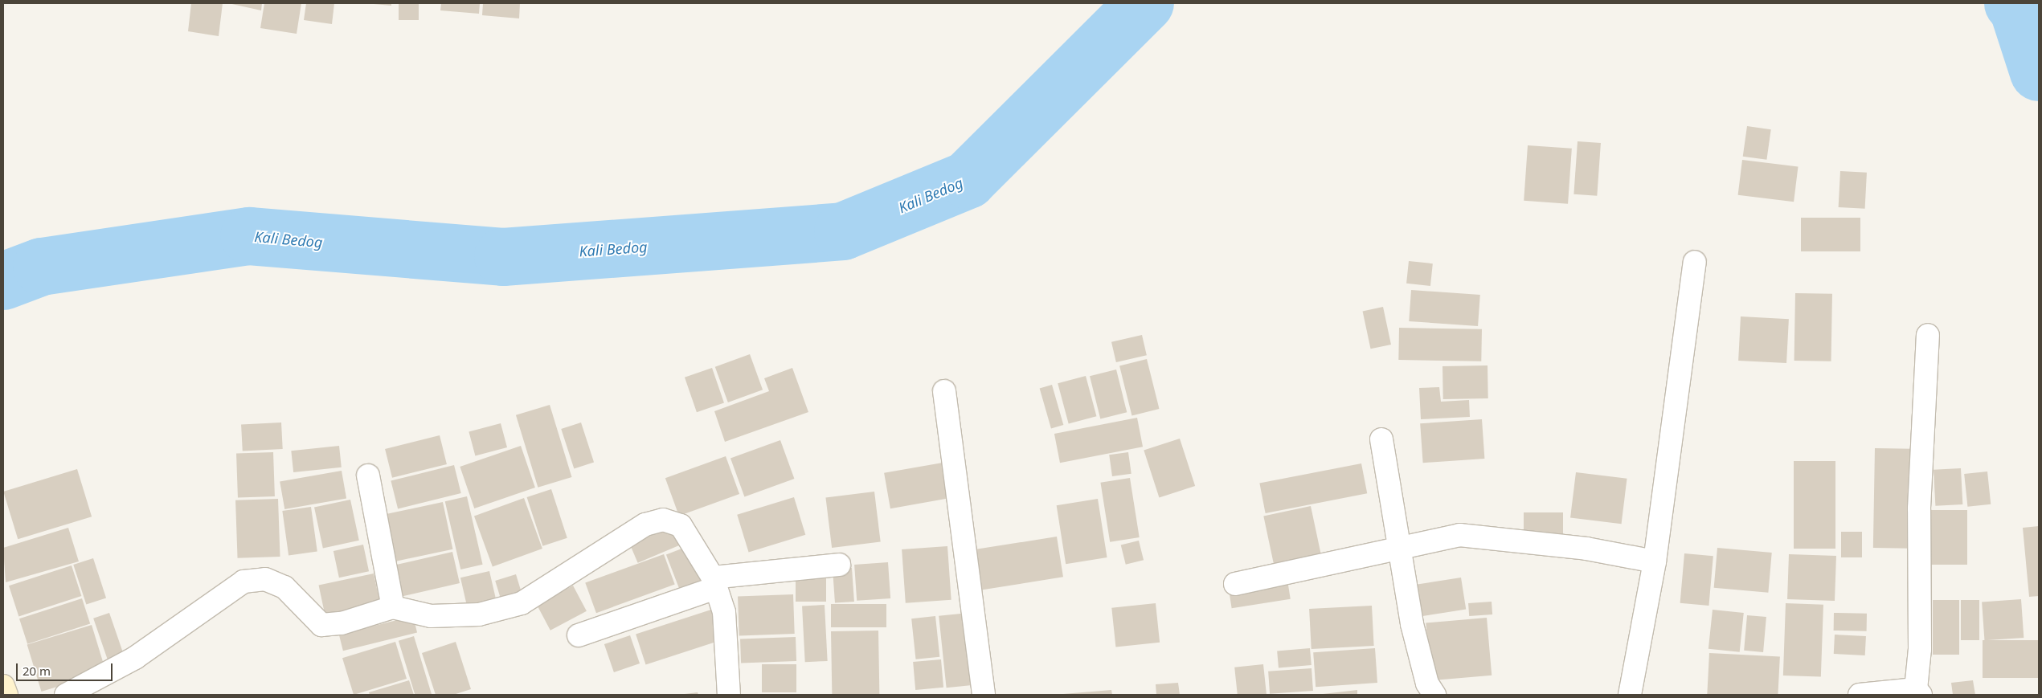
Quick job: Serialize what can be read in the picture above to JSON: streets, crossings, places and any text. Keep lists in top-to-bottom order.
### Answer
{
  "water": ["Kali Bedog"],
  "scale_bar": "20 m"
}
